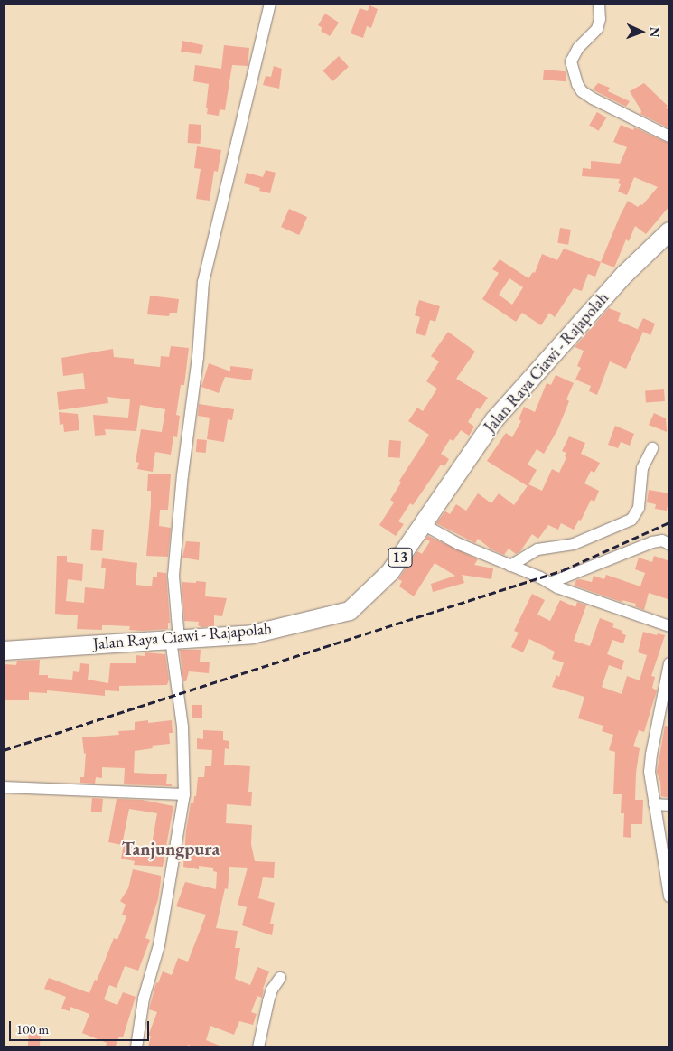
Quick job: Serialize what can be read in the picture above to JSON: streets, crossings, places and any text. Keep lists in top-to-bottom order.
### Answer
{
  "streets": {
    "highway": ["Jalan Raya Ciawi - Rajapolah", "13"]
  },
  "districts": ["Tanjungpura"],
  "scale_bar": "100 m",
  "north": "right"
}
